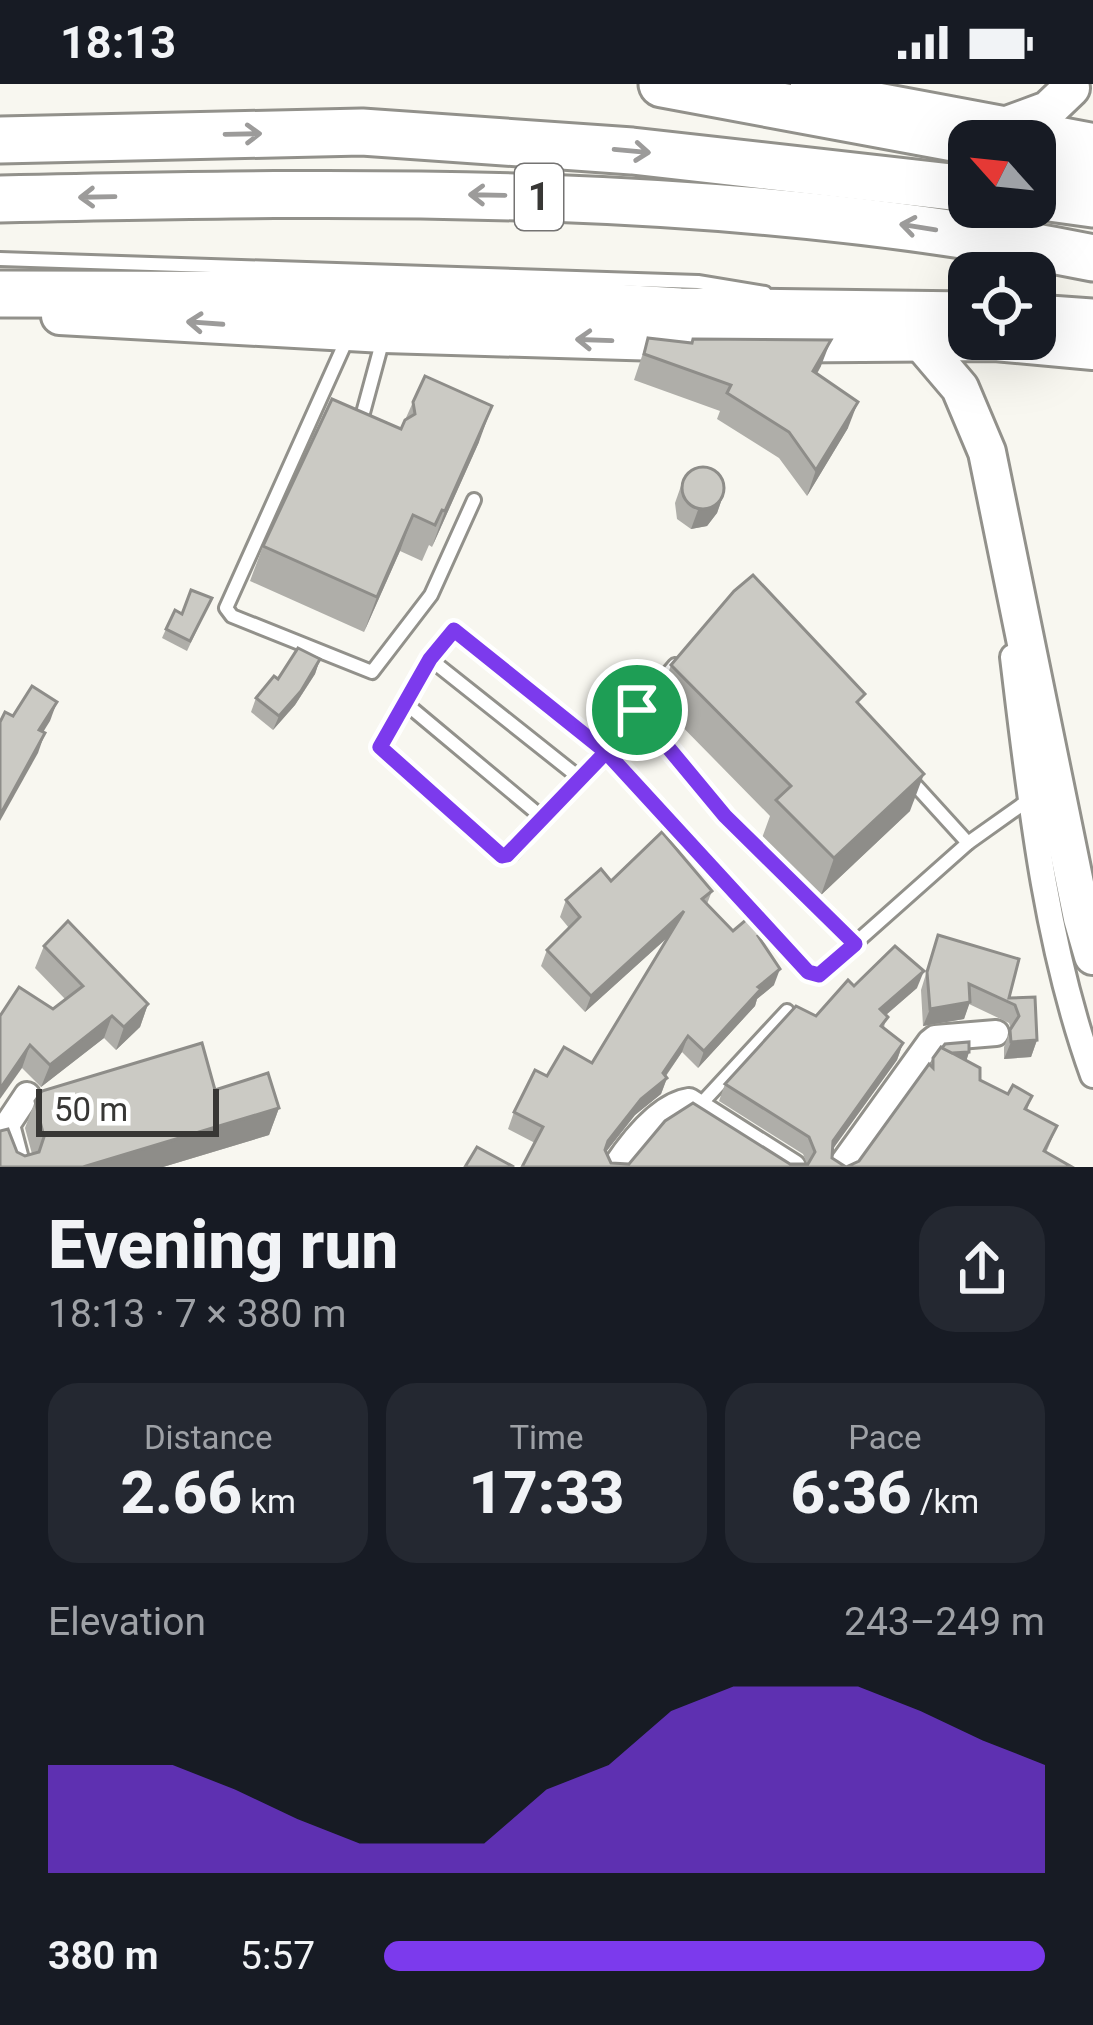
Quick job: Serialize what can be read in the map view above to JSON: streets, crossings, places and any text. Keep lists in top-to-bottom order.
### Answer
{
  "streets": {
    "highway": ["1"]
  },
  "scale_bar": "50 m",
  "north": "top left",
  "page": {
    "status": "18:13",
    "scale": "50 m",
    "heading": ["Evening run", "18:13 · 7 × 380 m"],
    "stats": [
      ["Distance", "2.66 km"],
      ["Time", "17:33"],
      ["Pace", "6:36 /km"]
    ],
    "chart": ["Elevation", "243–249 m"],
    "list": [
      {
        "name": "380 m",
        "note": "5:57"
      }
    ]
  }
}
